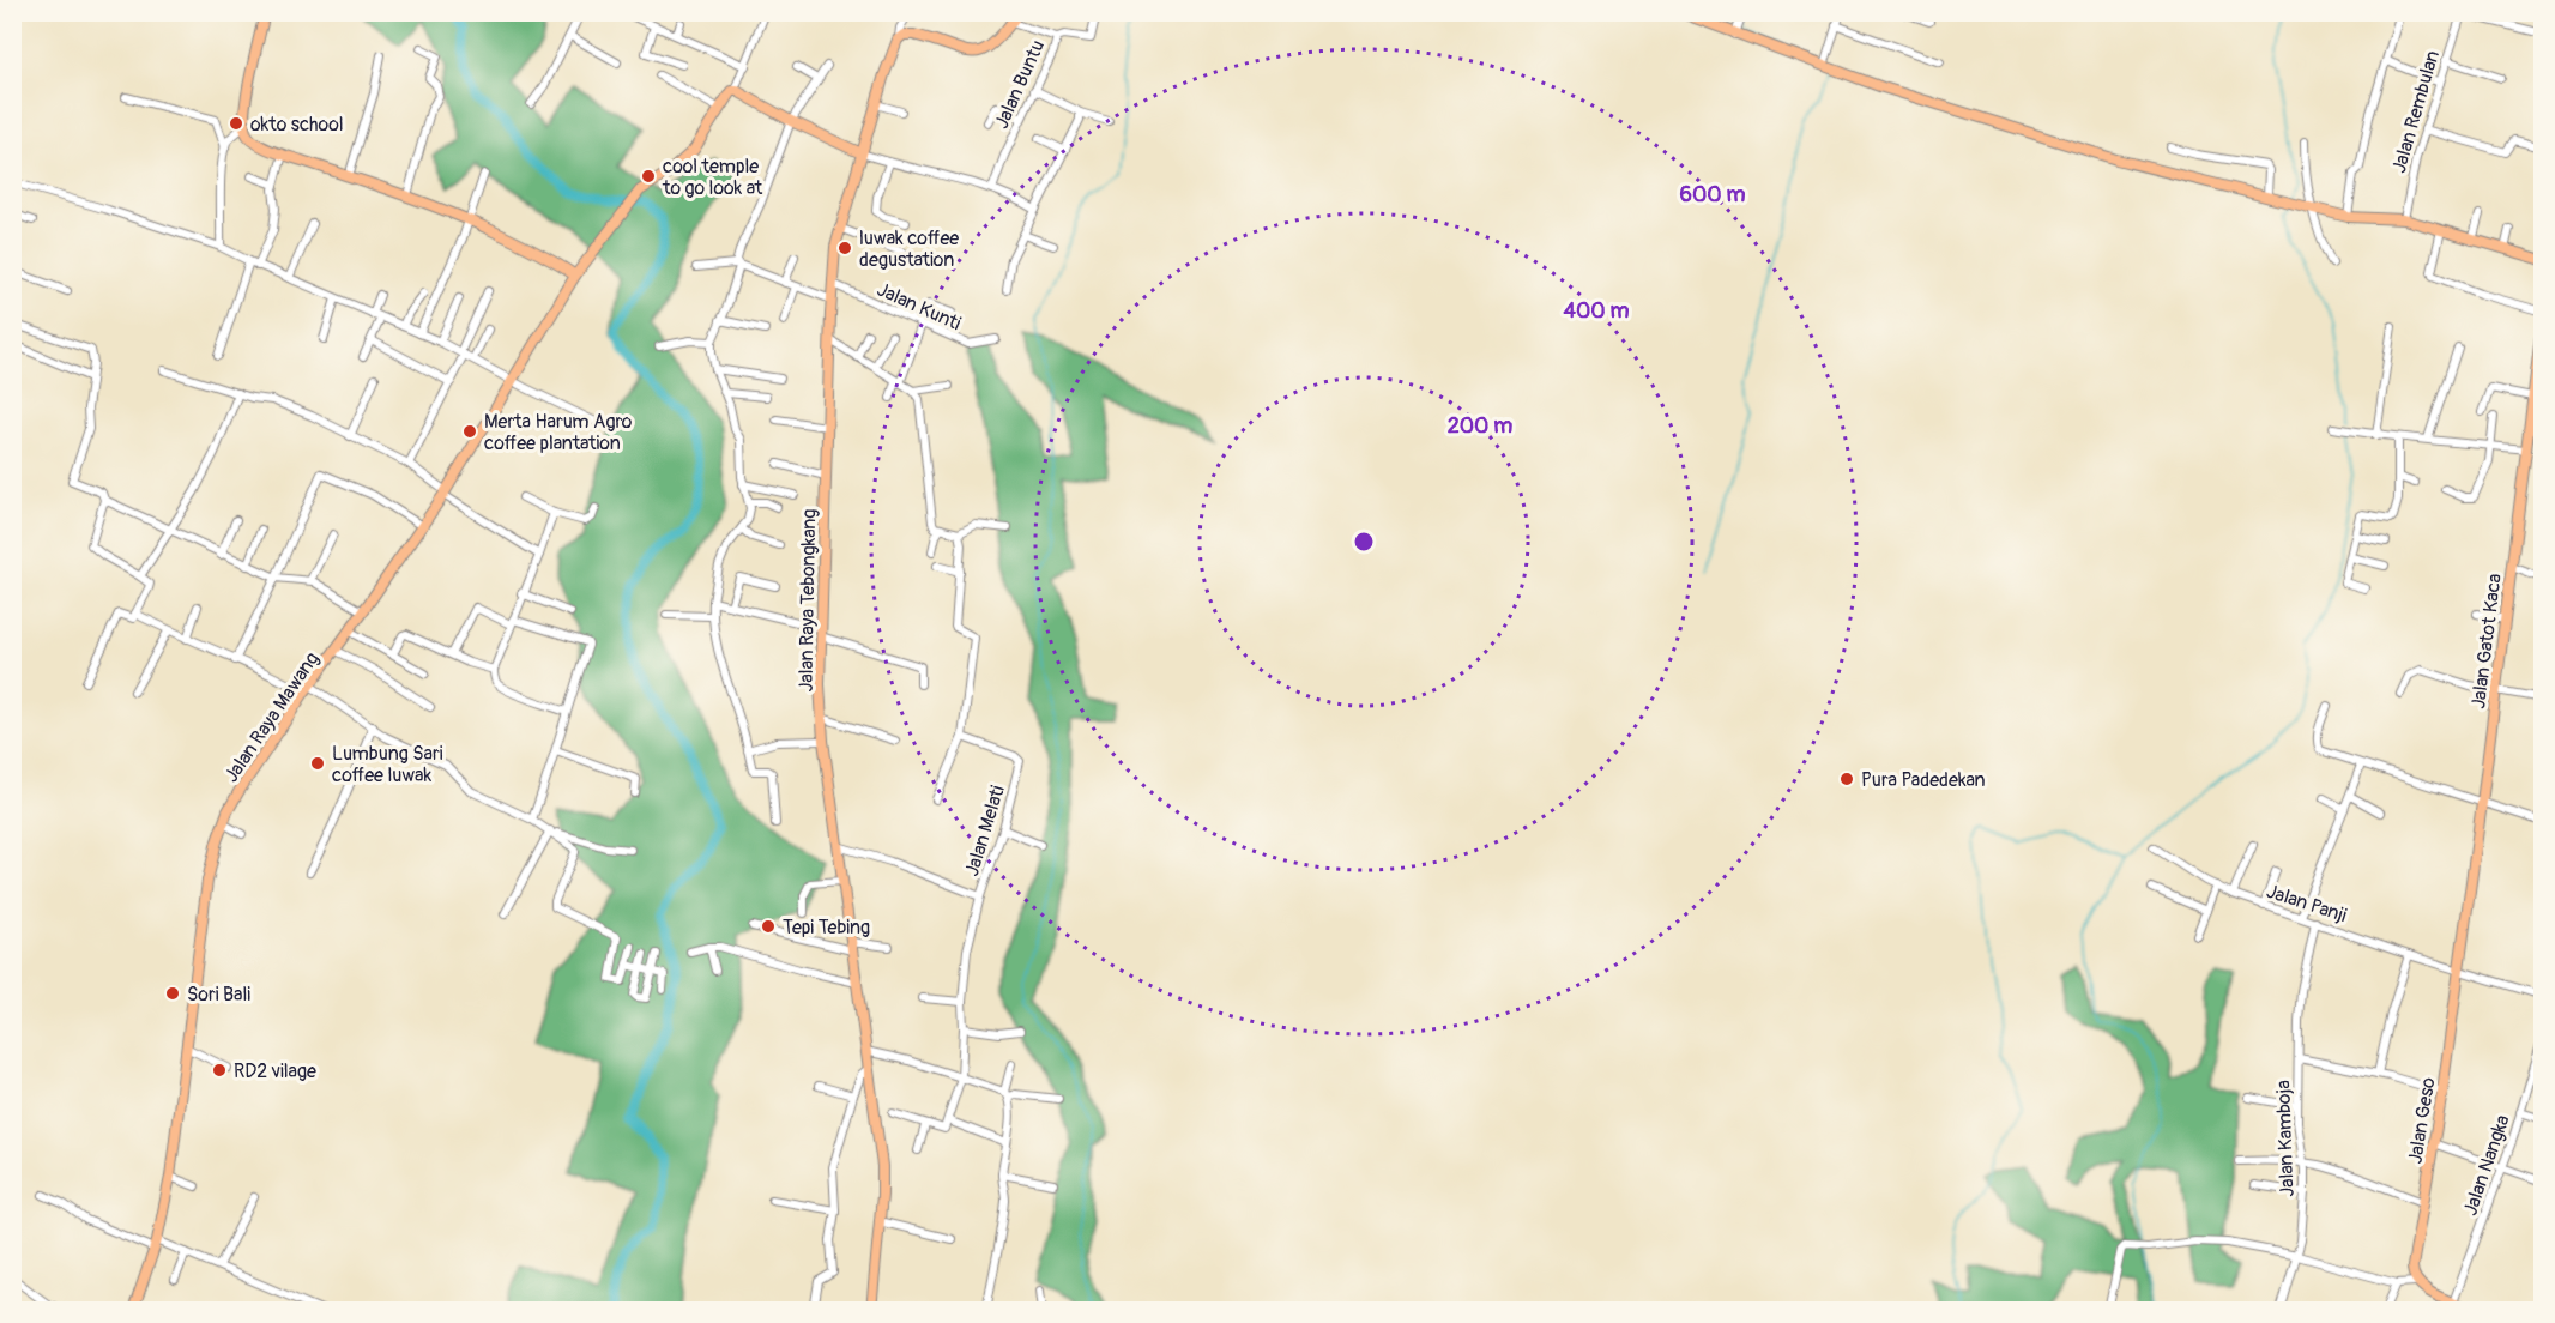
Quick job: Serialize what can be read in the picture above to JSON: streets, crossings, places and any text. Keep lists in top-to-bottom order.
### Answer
{
  "streets": {
    "main road": [
      "Jalan Raya Tebongkang",
      "Jalan Gatot Kaca",
      "Jalan Raya Mawang",
      "Jalan Geso"
    ],
    "street": [
      "Jalan Buntu",
      "Jalan Rembulan",
      "Jalan Kunti",
      "Jalan Melati",
      "Jalan Panji",
      "Jalan Kamboja",
      "Jalan Nangka"
    ]
  },
  "crossings": [
    ["Jalan Kunti", "Jalan Raya Tebongkang"],
    ["Jalan Gatot Kaca", "Jalan Panji"],
    ["Jalan Gatot Kaca", "Jalan Geso"],
    ["Jalan Panji", "Jalan Geso"],
    ["Jalan Panji", "Jalan Kamboja"]
  ],
  "places": [
    "okto school",
    "cool temple to go look at",
    "luwak coffee degustation",
    "Merta Harum Agro coffee plantation",
    "Lumbung Sari coffee luwak",
    "Pura Padedekan",
    "Tepi Tebing",
    "Sori Bali",
    "RD2 vilage"
  ],
  "rings": ["600 m", "400 m", "200 m"]
}
